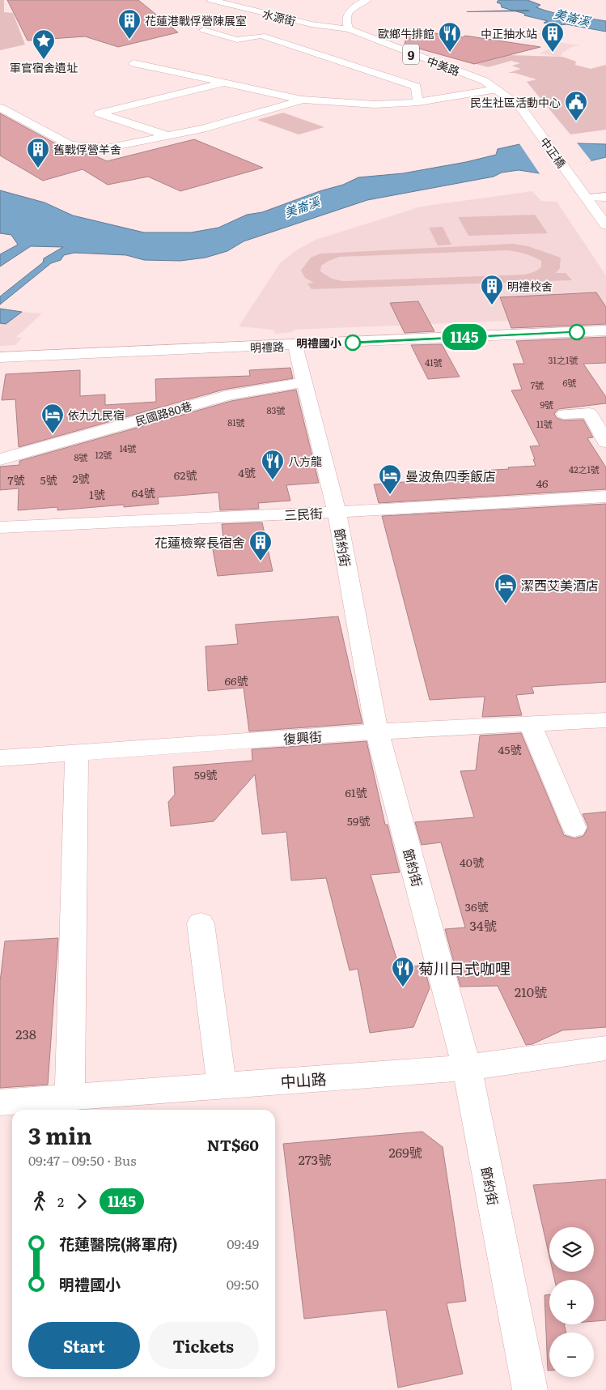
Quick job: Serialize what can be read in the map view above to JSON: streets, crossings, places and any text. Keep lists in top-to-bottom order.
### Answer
{
  "streets": {
    "street": [
      "水源街",
      "9",
      "中美路",
      "中正橋",
      "明禮路",
      "民國路80巷",
      "三民街",
      "節約街",
      "復興街",
      "中山路"
    ]
  },
  "crossings": [
    ["水源街", "中美路"],
    ["9", "中正橋"],
    ["中美路", "中正橋"],
    ["明禮路", "節約街"],
    ["民國路80巷", "節約街"],
    ["三民街", "節約街"],
    ["節約街", "復興街"],
    ["節約街", "中山路"]
  ],
  "water": ["美崙溪"],
  "places": {
    "building": [
      "花蓮港戰俘營陳展室",
      "中正抽水站",
      "舊戰俘營羊舍",
      "明禮校舍",
      "花蓮檢察長宿舍"
    ],
    "restaurant": ["歐鄉牛排館", "八方龍", "菊川日式咖哩"],
    "place": ["軍官宿舍遺址"],
    "public building": ["民生社區活動中心"],
    "other": ["明禮國小"],
    "hotel": ["依九九民宿", "曼波魚四季飯店", "潔西艾美酒店"]
  },
  "lines": ["bus line 1145"],
  "house_numbers": [
    "31之1號",
    "41號",
    "6號",
    "7號",
    "9號",
    "83號",
    "81號",
    "11號",
    "14號",
    "12號",
    "8號",
    "42之1號",
    "4號",
    "62號",
    "2號",
    "7號",
    "5號",
    "46",
    "64號",
    "1號",
    "66號",
    "45號",
    "59號",
    "61號",
    "59號",
    "40號",
    "36號",
    "34號",
    "210號",
    "238",
    "269號",
    "273號"
  ],
  "page": {
    "on_map": "1145",
    "heading": ["3 min", "09:47 – 09:50 · Bus", "NT$60"],
    "legs": ["2", "1145"],
    "list": [
      {
        "name": "花蓮醫院(將軍府)",
        "value": "09:49"
      },
      {
        "name": "明禮國小",
        "value": "09:50"
      }
    ],
    "map_buttons": ["+", "−"],
    "buttons": ["Start", "Tickets"]
  }
}
